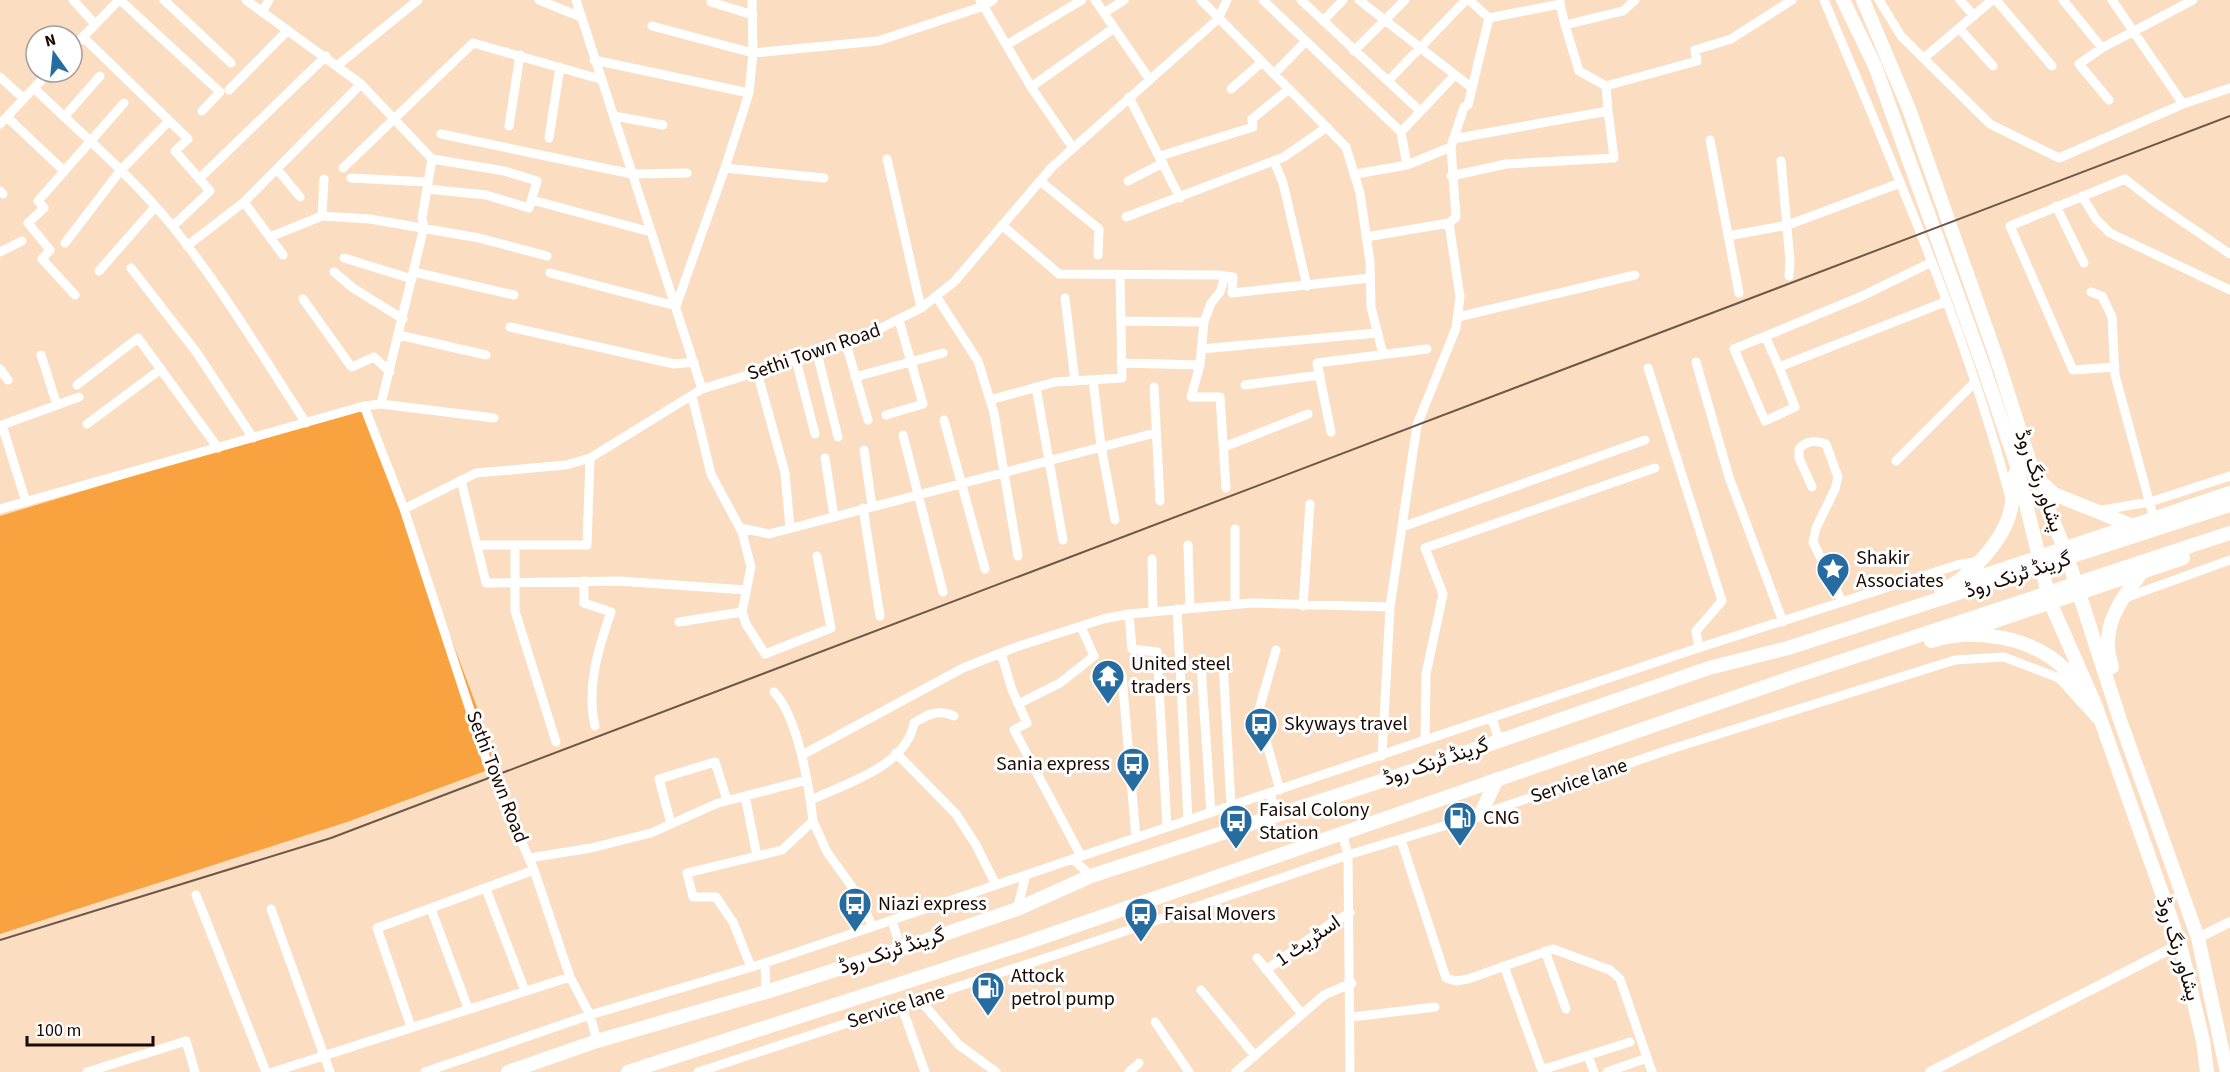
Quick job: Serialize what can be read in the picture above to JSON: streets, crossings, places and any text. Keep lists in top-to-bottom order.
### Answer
{
  "streets": {
    "highway": ["پشاور رنگ روڈ", "گرینڈ ٹرنک روڈ"],
    "street": ["Sethi Town Road", "Service lane", "اسٹریٹ 1"]
  },
  "crossings": [
    ["Sethi Town Road", "گرینڈ ٹرنک روڈ"],
    ["پشاور رنگ روڈ", "Service lane"]
  ],
  "places": {
    "place": ["Shakir Associates"],
    "temple": ["United steel traders"],
    "bus stop": [
      "Skyways travel",
      "Sania express",
      "Faisal Colony Station",
      "Niazi express",
      "Faisal Movers"
    ],
    "fuel station": ["CNG", "Attock petrol pump"]
  },
  "scale_bar": "100 m",
  "north": "top"
}
